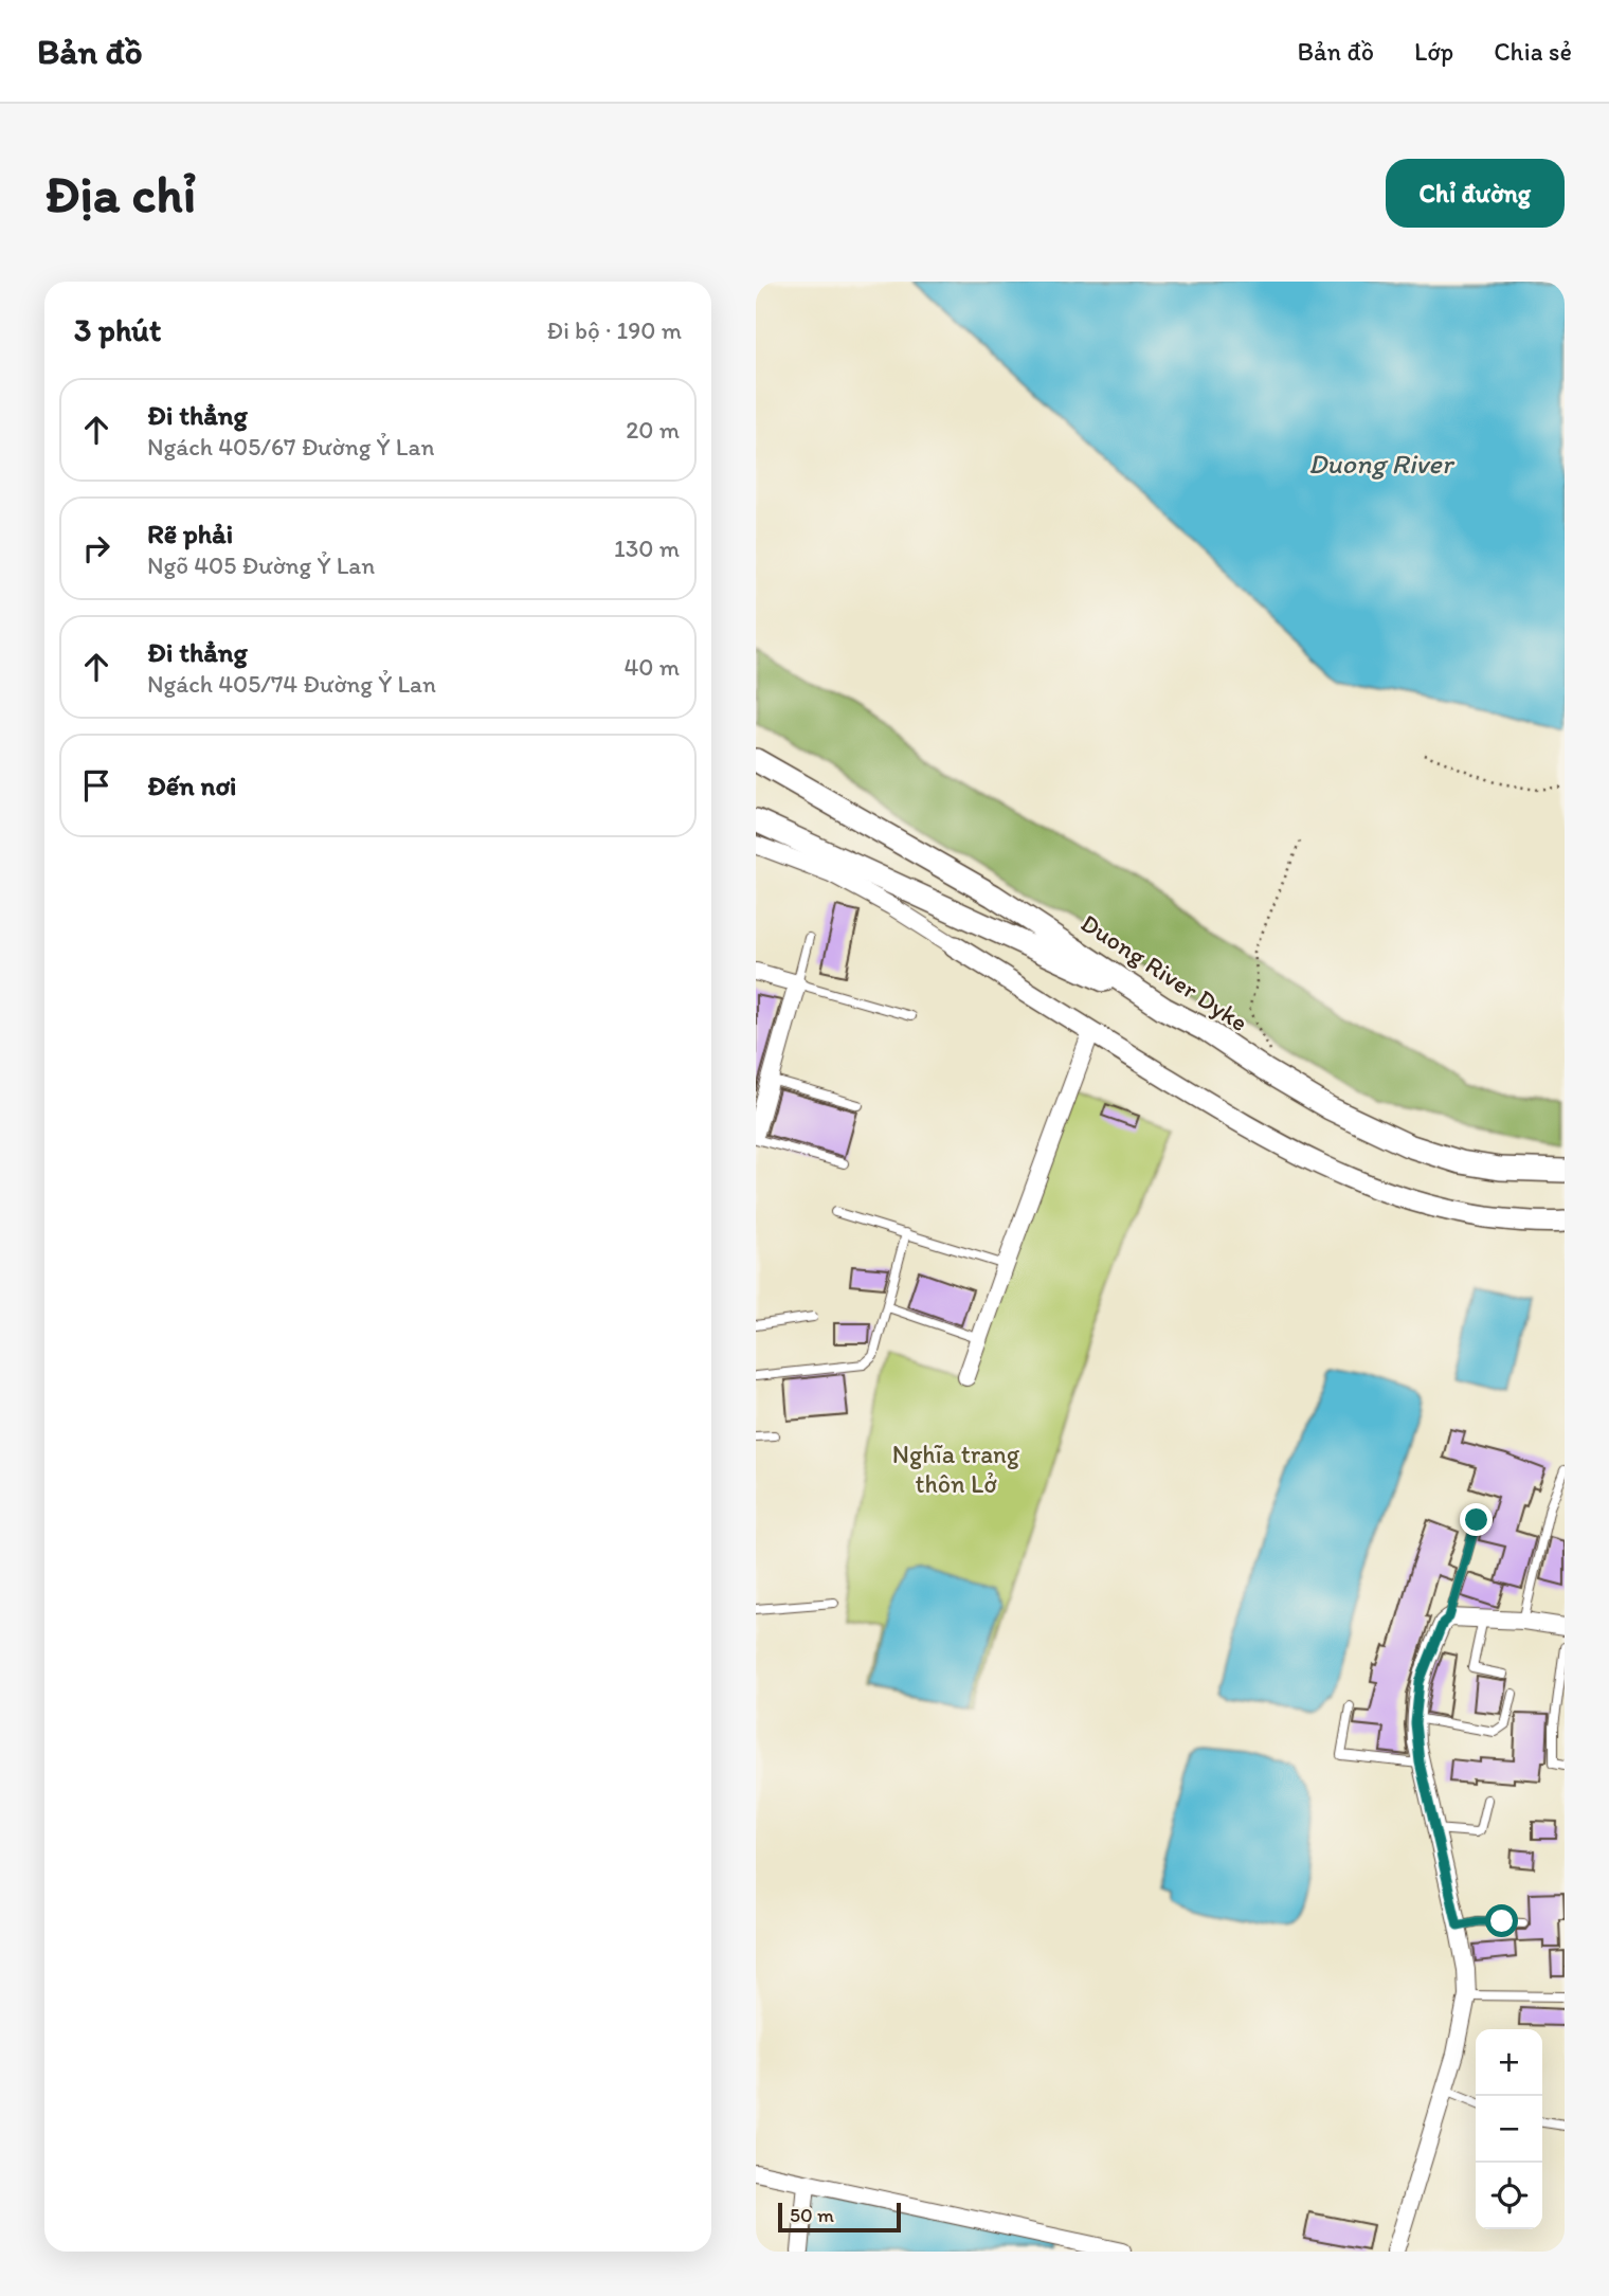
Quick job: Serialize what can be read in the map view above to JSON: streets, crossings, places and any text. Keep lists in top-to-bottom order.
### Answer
{
  "streets": {
    "main road": ["Duong River Dyke"]
  },
  "water": ["Duong River"],
  "parks": ["Nghĩa trang thôn Lở"],
  "scale_bar": "50 m",
  "page": {
    "header": "Bản đồ",
    "nav": ["Bản đồ", "Lớp", "Chia sẻ"],
    "buttons": "Chỉ đường",
    "title": "Địa chỉ",
    "heading": ["3 phút", "Đi bộ · 190 m"],
    "list": [
      ["Đi thẳng", "Ngách 405/67 Đường Ỷ Lan", "20 m"],
      ["Rẽ phải", "Ngõ 405 Đường Ỷ Lan", "130 m"],
      ["Đi thẳng", "Ngách 405/74 Đường Ỷ Lan", "40 m"],
      "Đến nơi"
    ],
    "map_buttons": ["+", "−"],
    "scale": "50 m"
  }
}
